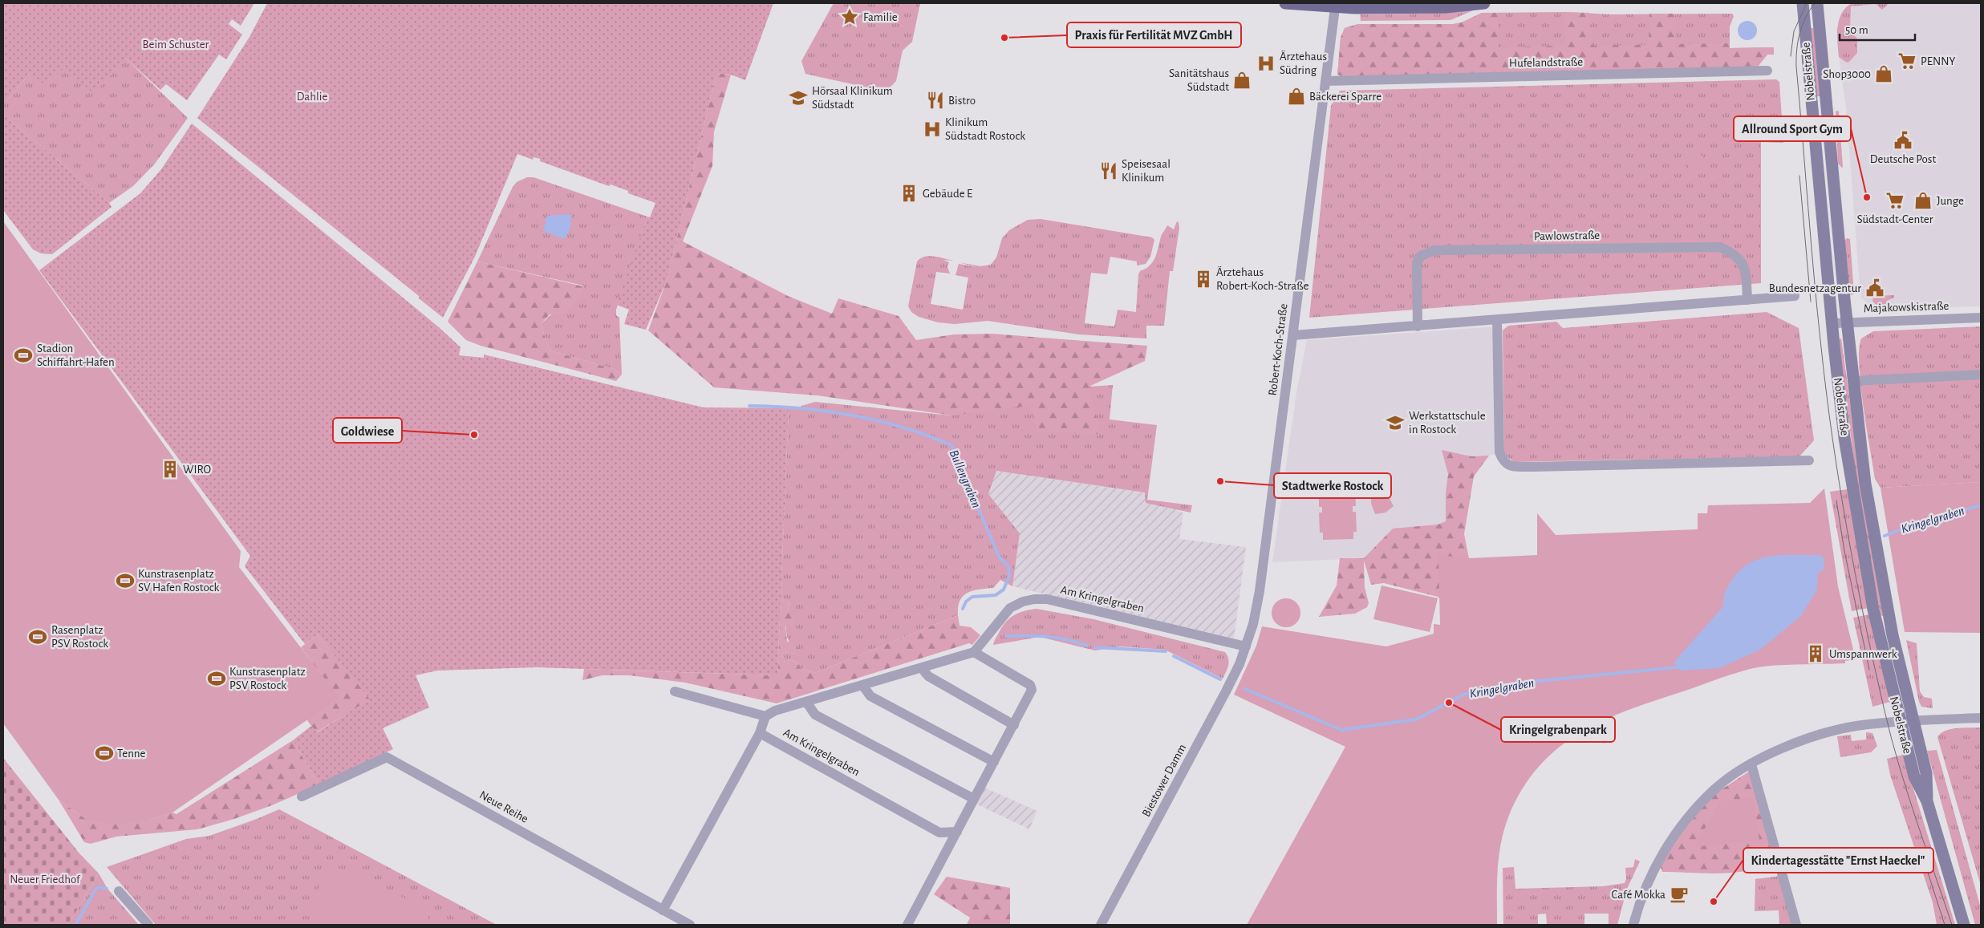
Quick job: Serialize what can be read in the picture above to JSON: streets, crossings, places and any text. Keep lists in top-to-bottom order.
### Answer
{
  "streets": {
    "main road": ["Nobelstraße"],
    "street": [
      "Hufelandstraße",
      "Pawlowstraße",
      "Majakowskistraße",
      "Robert-Koch-Straße",
      "Am Kringelgraben",
      "Biestower Damm",
      "Neue Reihe"
    ]
  },
  "crossings": [
    ["Hufelandstraße", "Robert-Koch-Straße"],
    ["Nobelstraße", "Majakowskistraße"],
    ["Robert-Koch-Straße", "Am Kringelgraben"],
    ["Robert-Koch-Straße", "Biestower Damm"],
    ["Am Kringelgraben", "Biestower Damm"]
  ],
  "water": ["Bullengraben", "Kringelgraben"],
  "parks": ["Beim Schuster", "Dahlie", "Neuer Friedhof"],
  "places": {
    "place": ["Familie"],
    "other": [
      "Praxis für Fertilität MVZ GmbH",
      "Allround Sport Gym",
      "Goldwiese",
      "Stadtwerke Rostock",
      "Kringelgrabenpark",
      "Kindertagesstätte \"Ernst Haeckel\""
    ],
    "supermarket": ["PENNY", "Südstadt-Center"],
    "hospital": ["Ärztehaus Südring", "Klinikum Südstadt Rostock"],
    "shop": [
      "Shop3000",
      "Sanitätshaus Südstadt",
      "Bäckerei Sparre",
      "Junge"
    ],
    "school or university": ["Hörsaal Klinikum Südstadt", "Werkstattschule in Rostock"],
    "restaurant": ["Bistro", "Speisesaal Klinikum"],
    "public building": ["Deutsche Post", "Bundesnetzagentur"],
    "building": [
      "Gebäude E",
      "Ärztehaus Robert-Koch-Straße",
      "WIRO",
      "Umspannwerk"
    ],
    "sports": [
      "Stadion Schiffahrt-Hafen",
      "Kunstrasenplatz SV Hafen Rostock",
      "Rasenplatz PSV Rostock",
      "Kunstrasenplatz PSV Rostock",
      "Tenne"
    ],
    "cafe": ["Café Mokka"]
  },
  "scale_bar": "50 m"
}
